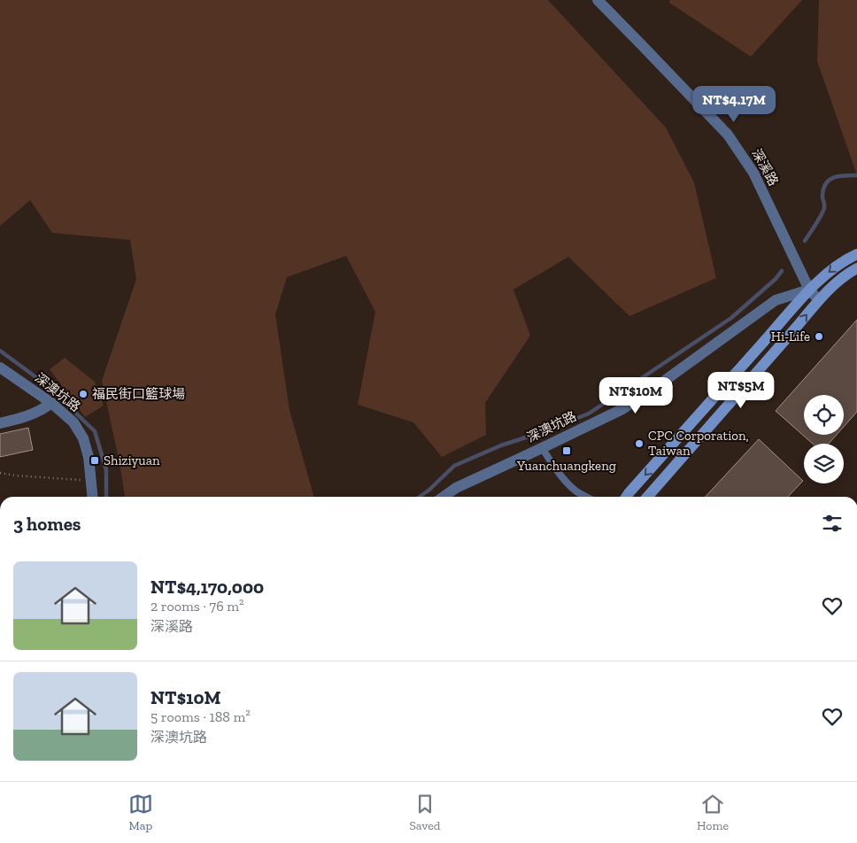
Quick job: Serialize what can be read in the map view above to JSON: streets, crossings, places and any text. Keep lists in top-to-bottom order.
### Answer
{
  "streets": {
    "main road": ["深澳坑路"],
    "street": ["深溪路"]
  },
  "crossings": [
    ["深溪路", "深澳坑路"]
  ],
  "places": {
    "other": ["Hi-Life", "福民街口籃球場", "CPC Corporation, Taiwan"],
    "transit": ["Yuanchuangkeng", "Shiziyuan"]
  },
  "page": {
    "price": ["NT$4.17M", "NT$5M", "NT$10M"],
    "heading": "3 homes",
    "list": [
      {
        "name": "NT$4,170,000",
        "note": "2 rooms · 76 m² · 深溪路"
      },
      {
        "name": "NT$10M",
        "note": "5 rooms · 188 m² · 深澳坑路"
      }
    ],
    "tabs": ["Map", "Saved", "Home"]
  }
}
